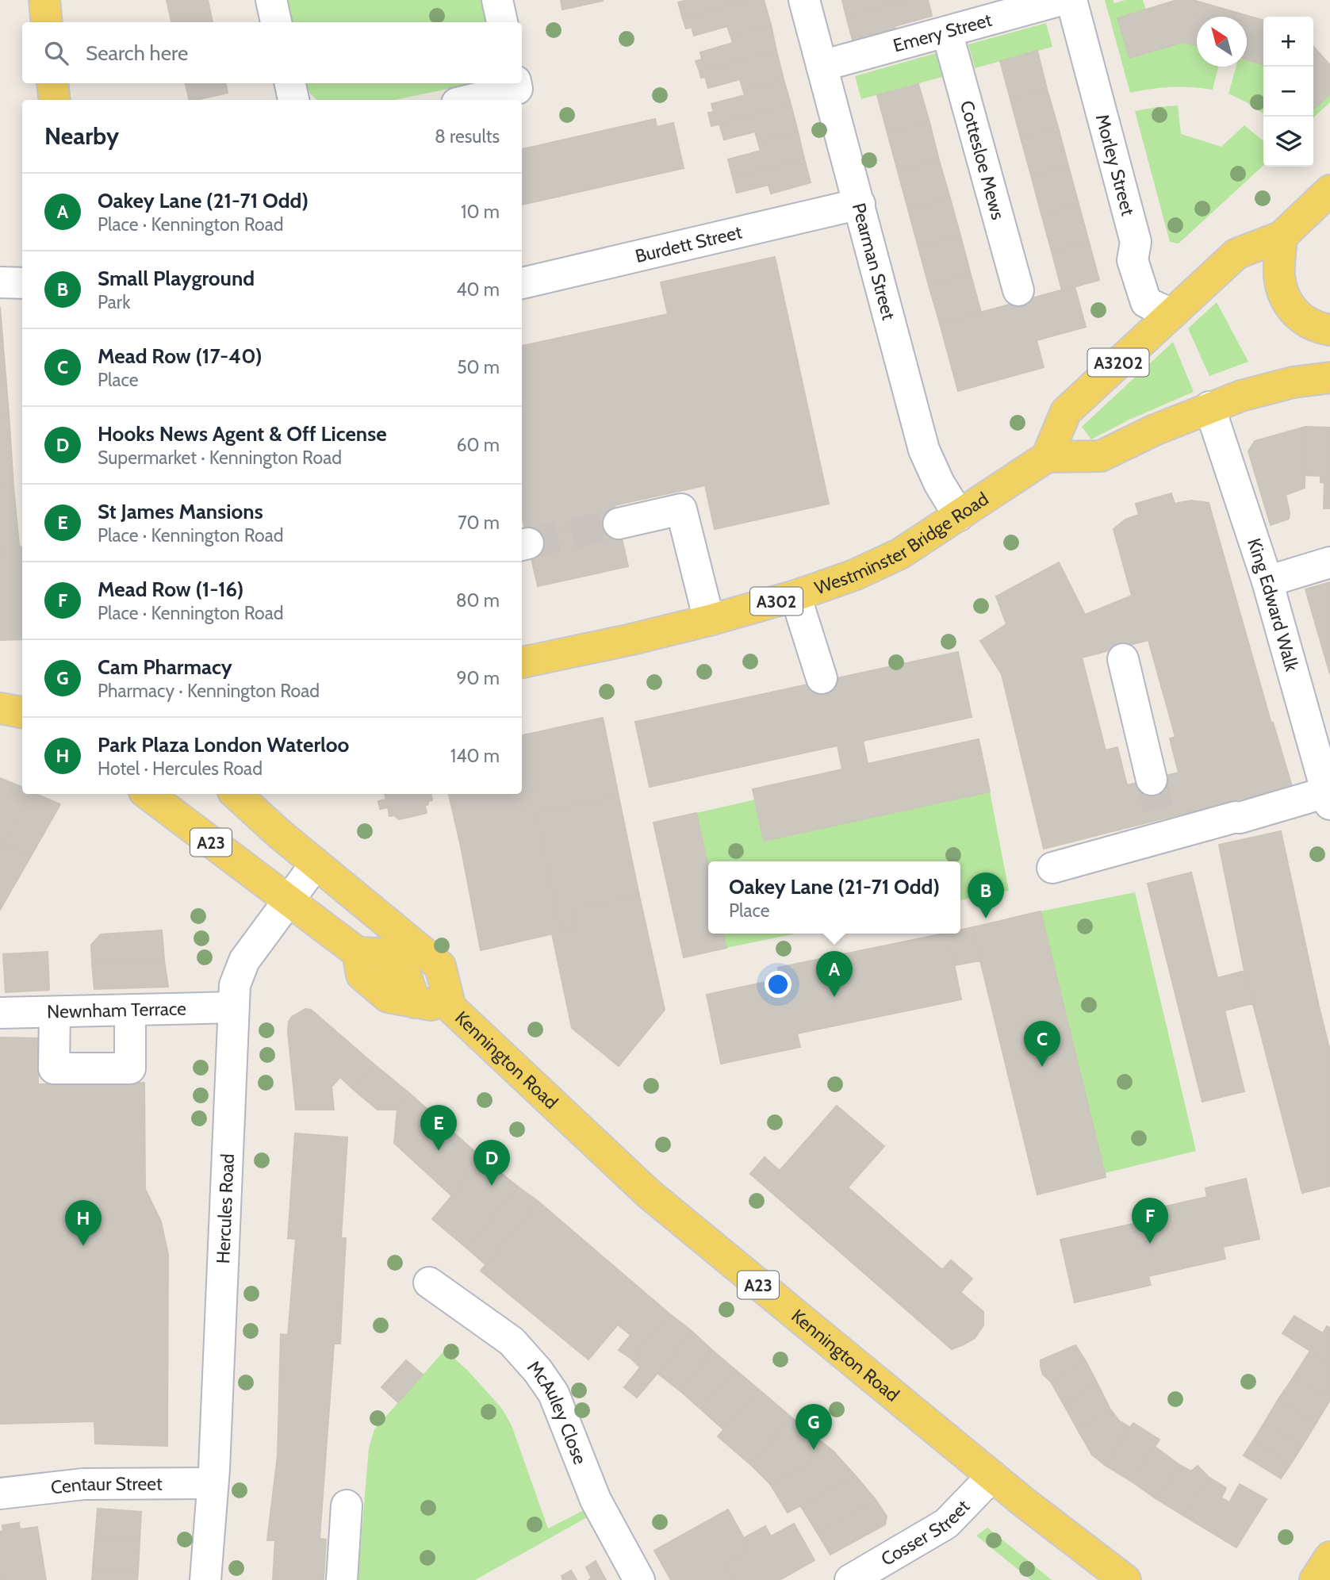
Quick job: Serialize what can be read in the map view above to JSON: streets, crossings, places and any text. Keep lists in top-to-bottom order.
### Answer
{
  "streets": {
    "main road": [
      "A3202",
      "Westminster Bridge Road",
      "A302",
      "A23",
      "Kennington Road"
    ],
    "street": [
      "Emery Street",
      "Cottesloe Mews",
      "Morley Street",
      "Burdett Street",
      "Pearman Street",
      "King Edward Walk",
      "Newnham Terrace",
      "Hercules Road",
      "McAuley Close",
      "Centaur Street",
      "Cosser Street"
    ]
  },
  "crossings": [
    ["Emery Street", "Cottesloe Mews"],
    ["Emery Street", "Pearman Street"],
    ["Morley Street", "A3202"],
    ["Burdett Street", "Pearman Street"],
    ["Pearman Street", "Westminster Bridge Road"],
    ["A3202", "Westminster Bridge Road"],
    ["A23", "Kennington Road"],
    ["A23", "Hercules Road"],
    ["Newnham Terrace", "Hercules Road"],
    ["Kennington Road", "Hercules Road"],
    ["Kennington Road", "Cosser Street"],
    ["Hercules Road", "Centaur Street"]
  ],
  "north": "top left",
  "page": {
    "map_buttons": ["+", "−"],
    "search": "Search here",
    "heading": ["Nearby", "8 results"],
    "list": [
      {
        "mark": "A",
        "name": "Oakey Lane (21-71 Odd)",
        "note": "Place · Kennington Road",
        "value": "10 m"
      },
      {
        "mark": "B",
        "name": "Small Playground",
        "note": "Park",
        "value": "40 m"
      },
      {
        "mark": "C",
        "name": "Mead Row (17-40)",
        "note": "Place",
        "value": "50 m"
      },
      {
        "mark": "D",
        "name": "Hooks News Agent & Off License",
        "note": "Supermarket · Kennington Road",
        "value": "60 m"
      },
      {
        "mark": "E",
        "name": "St James Mansions",
        "note": "Place · Kennington Road",
        "value": "70 m"
      },
      {
        "mark": "F",
        "name": "Mead Row (1-16)",
        "note": "Place · Kennington Road",
        "value": "80 m"
      },
      {
        "mark": "G",
        "name": "Cam Pharmacy",
        "note": "Pharmacy · Kennington Road",
        "value": "90 m"
      },
      {
        "mark": "H",
        "name": "Park Plaza London Waterloo",
        "note": "Hotel · Hercules Road",
        "value": "140 m"
      }
    ],
    "popup": ["Oakey Lane (21-71 Odd)", "Place"],
    "pins": [
      "B",
      "A",
      "C",
      "E",
      "D",
      "F",
      "H",
      "G"
    ]
  }
}
